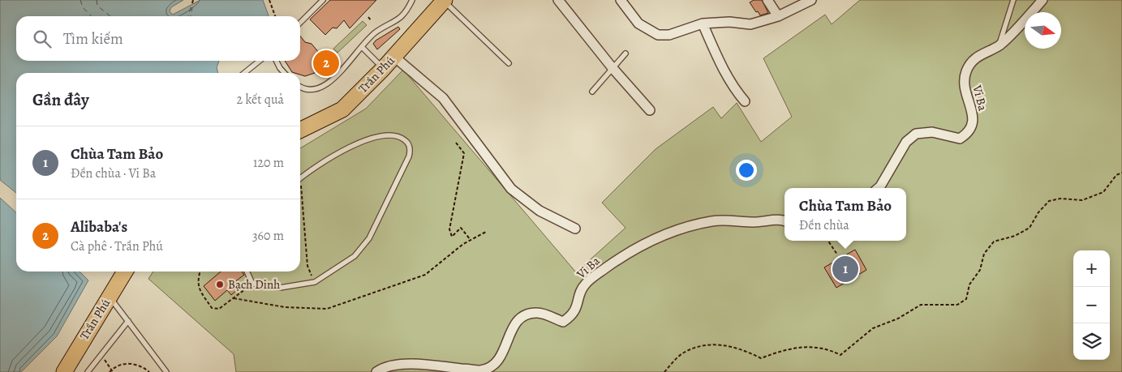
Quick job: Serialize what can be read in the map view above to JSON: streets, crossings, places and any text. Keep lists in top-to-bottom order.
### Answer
{
  "streets": {
    "main road": ["Trần Phú"],
    "street": ["Vi Ba"]
  },
  "places": ["Bạch Dinh"],
  "north": "right",
  "page": {
    "search": "Tìm kiếm",
    "pins": ["2", "1"],
    "heading": ["Gần đây", "2 kết quả"],
    "list": [
      {
        "mark": "1",
        "name": "Chùa Tam Bảo",
        "note": "Đền chùa · Vi Ba",
        "value": "120 m"
      },
      {
        "mark": "2",
        "name": "Alibaba's",
        "note": "Cà phê · Trần Phú",
        "value": "360 m"
      }
    ],
    "popup": ["Chùa Tam Bảo", "Đền chùa"],
    "map_buttons": ["+", "−"]
  }
}
